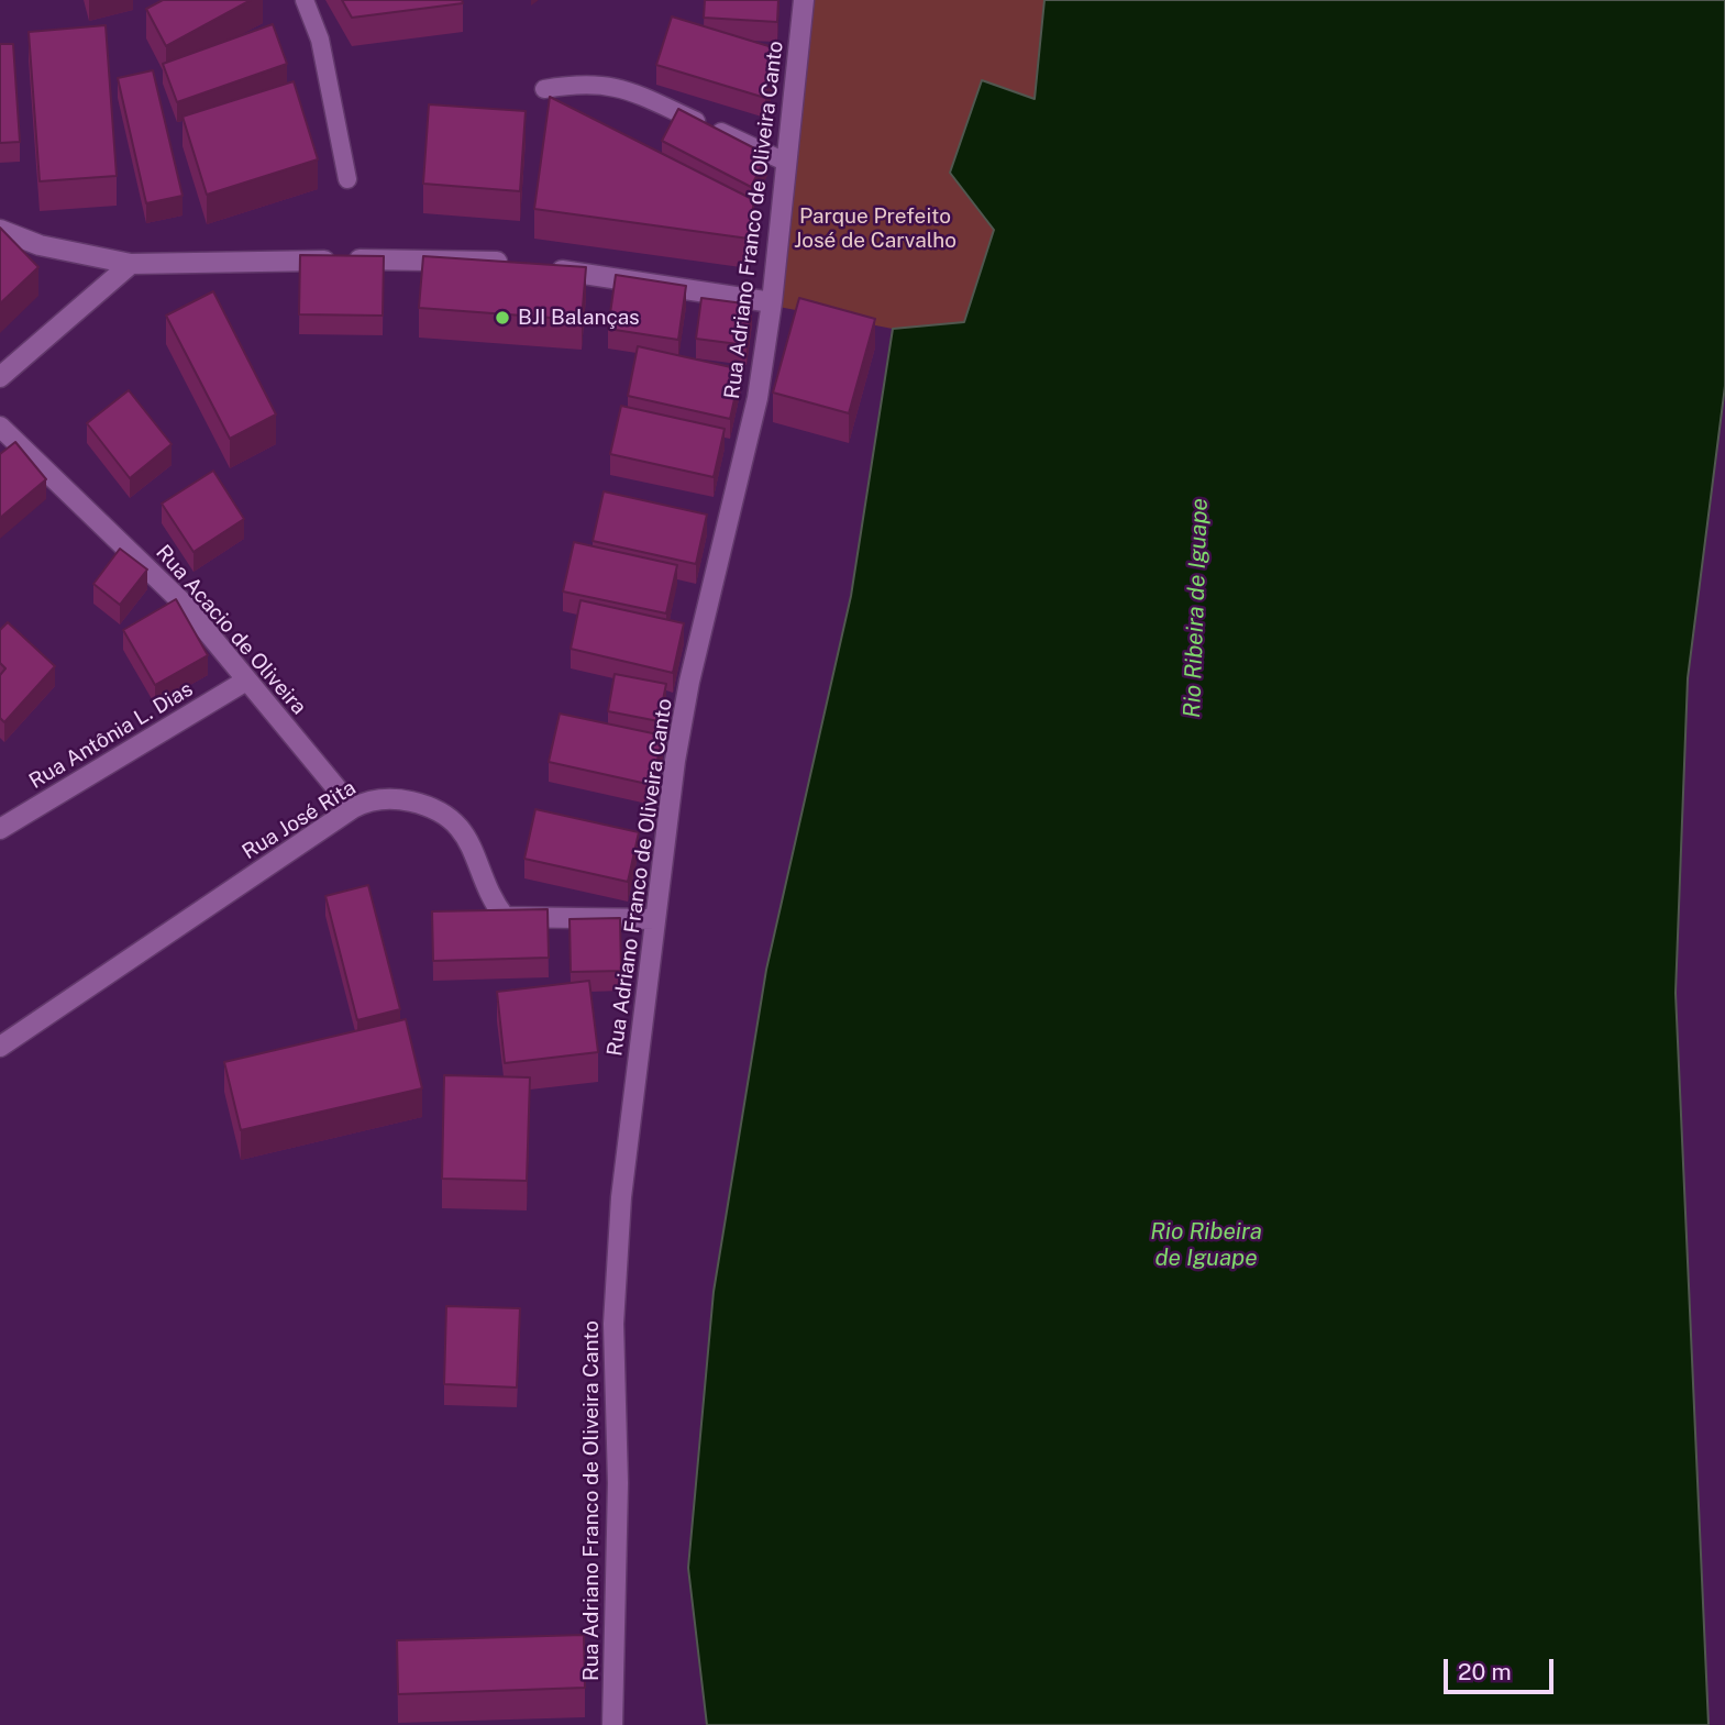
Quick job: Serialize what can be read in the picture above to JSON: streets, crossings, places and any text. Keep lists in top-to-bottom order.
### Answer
{
  "streets": {
    "street": [
      "Rua Adriano Franco de Oliveira Canto",
      "Rua Acacio de Oliveira",
      "Rua Antônia L. Dias",
      "Rua José Rita"
    ]
  },
  "crossings": [
    ["Rua Adriano Franco de Oliveira Canto", "Rua José Rita"],
    ["Rua Acacio de Oliveira", "Rua Antônia L. Dias"],
    ["Rua Acacio de Oliveira", "Rua José Rita"]
  ],
  "water": ["Rio Ribeira de Iguape"],
  "parks": ["Parque Prefeito José de Carvalho"],
  "places": ["BJI Balanças"],
  "scale_bar": "20 m"
}
